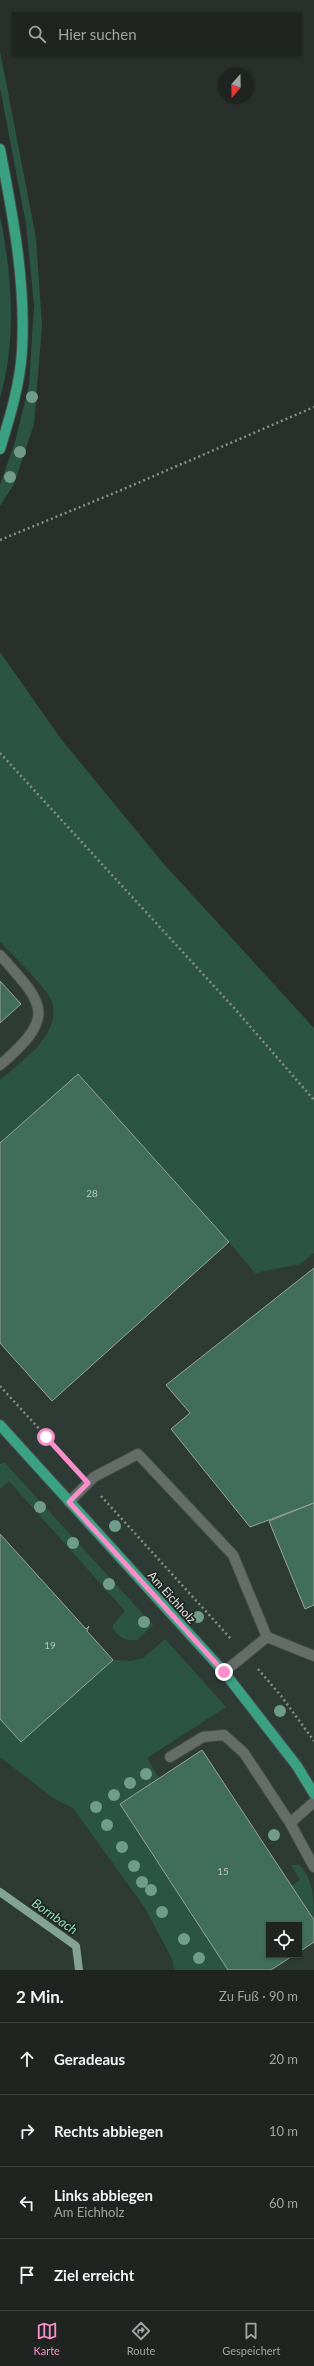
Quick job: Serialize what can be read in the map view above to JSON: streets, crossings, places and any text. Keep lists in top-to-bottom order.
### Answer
{
  "streets": {
    "main road": ["Am Eichholz"]
  },
  "water": ["Bornbach"],
  "house_numbers": ["28", "19", "15"],
  "north": "bottom",
  "page": {
    "search": "Hier suchen",
    "heading": ["2 Min.", "Zu Fuß · 90 m"],
    "list": [
      ["Geradeaus", "20 m"],
      ["Rechts abbiegen", "10 m"],
      ["Links abbiegen", "Am Eichholz", "60 m"],
      "Ziel erreicht"
    ],
    "nav": ["Karte", "Route", "Gespeichert"]
  }
}
